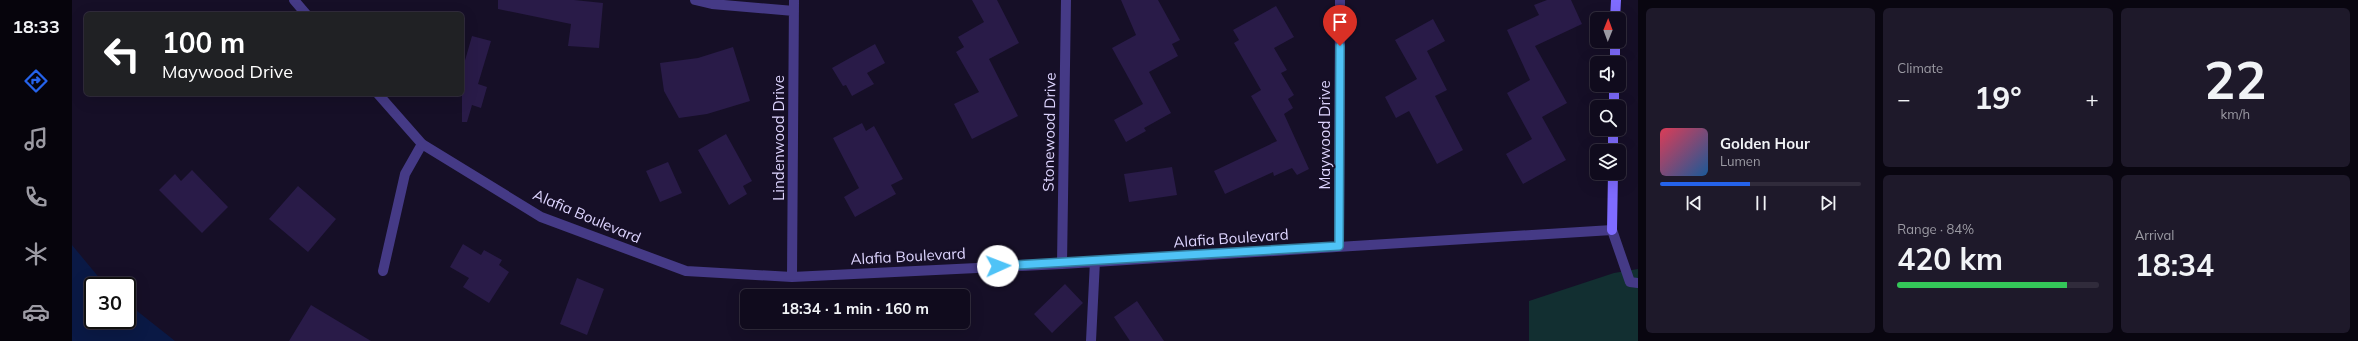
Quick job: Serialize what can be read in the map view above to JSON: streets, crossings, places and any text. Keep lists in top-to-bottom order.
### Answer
{
  "streets": {
    "street": [
      "Stonewood Drive",
      "Maywood Drive",
      "Lindenwood Drive",
      "Alafia Boulevard"
    ]
  },
  "crossings": [
    ["Stonewood Drive", "Alafia Boulevard"],
    ["Maywood Drive", "Alafia Boulevard"],
    ["Lindenwood Drive", "Alafia Boulevard"]
  ],
  "north": "top",
  "page": {
    "tabs": "18:33",
    "tile": [
      "Climate",
      ["22", "km/h"],
      ["Range · 84%", "420 km"],
      ["Arrival", "18:34"]
    ],
    "turn": ["100 m", "Maywood Drive"],
    "heat": ["−", "19°", "+"],
    "song": ["Golden Hour", "Lumen"],
    "limit": "30",
    "trip": "18:34 · 1 min · 160 m"
  }
}
